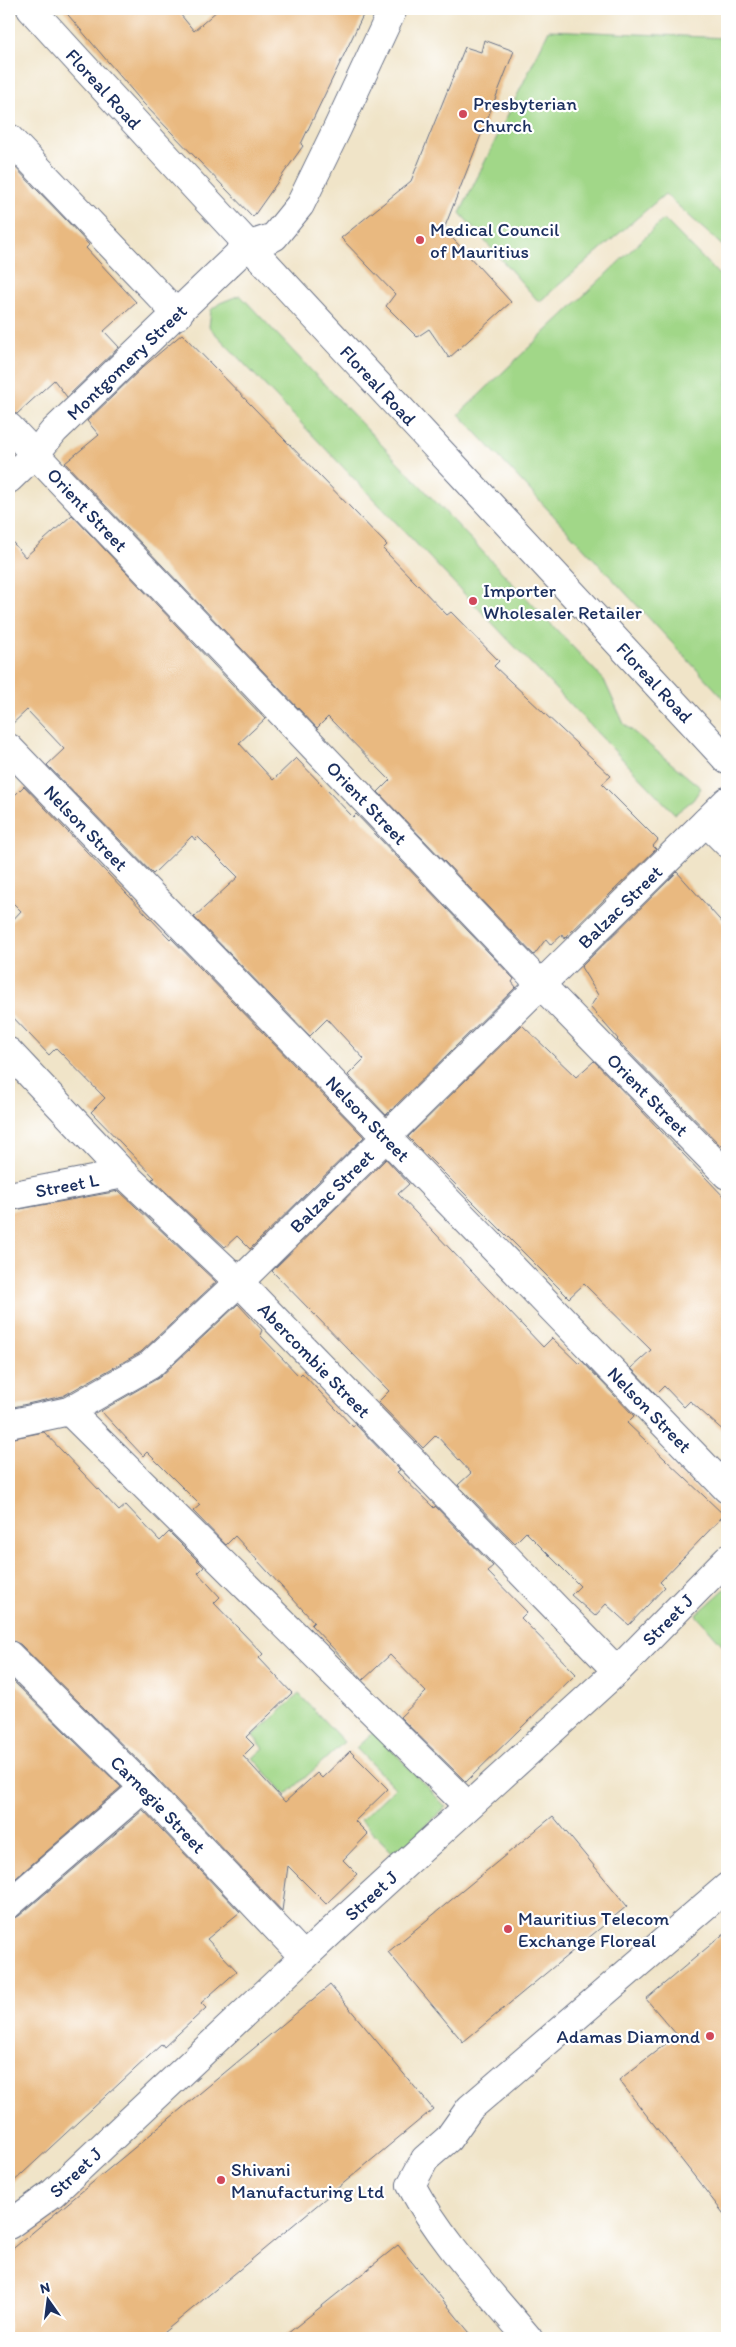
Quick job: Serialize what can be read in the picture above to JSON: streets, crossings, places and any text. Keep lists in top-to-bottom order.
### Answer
{
  "streets": {
    "street": [
      "Floreal Road",
      "Montgomery Street",
      "Orient Street",
      "Nelson Street",
      "Balzac Street",
      "Street L",
      "Abercombie Street",
      "Street J",
      "Carnegie Street"
    ]
  },
  "crossings": [
    ["Floreal Road", "Montgomery Street"],
    ["Montgomery Street", "Orient Street"],
    ["Orient Street", "Balzac Street"],
    ["Nelson Street", "Balzac Street"],
    ["Balzac Street", "Abercombie Street"],
    ["Street L", "Abercombie Street"],
    ["Abercombie Street", "Street J"],
    ["Street J", "Carnegie Street"]
  ],
  "places": [
    "Presbyterian Church",
    "Medical Council of Mauritius",
    "Importer Wholesaler Retailer",
    "Mauritius Telecom Exchange Floreal",
    "Adamas Diamond",
    "Shivani Manufacturing Ltd"
  ],
  "north": "top"
}
